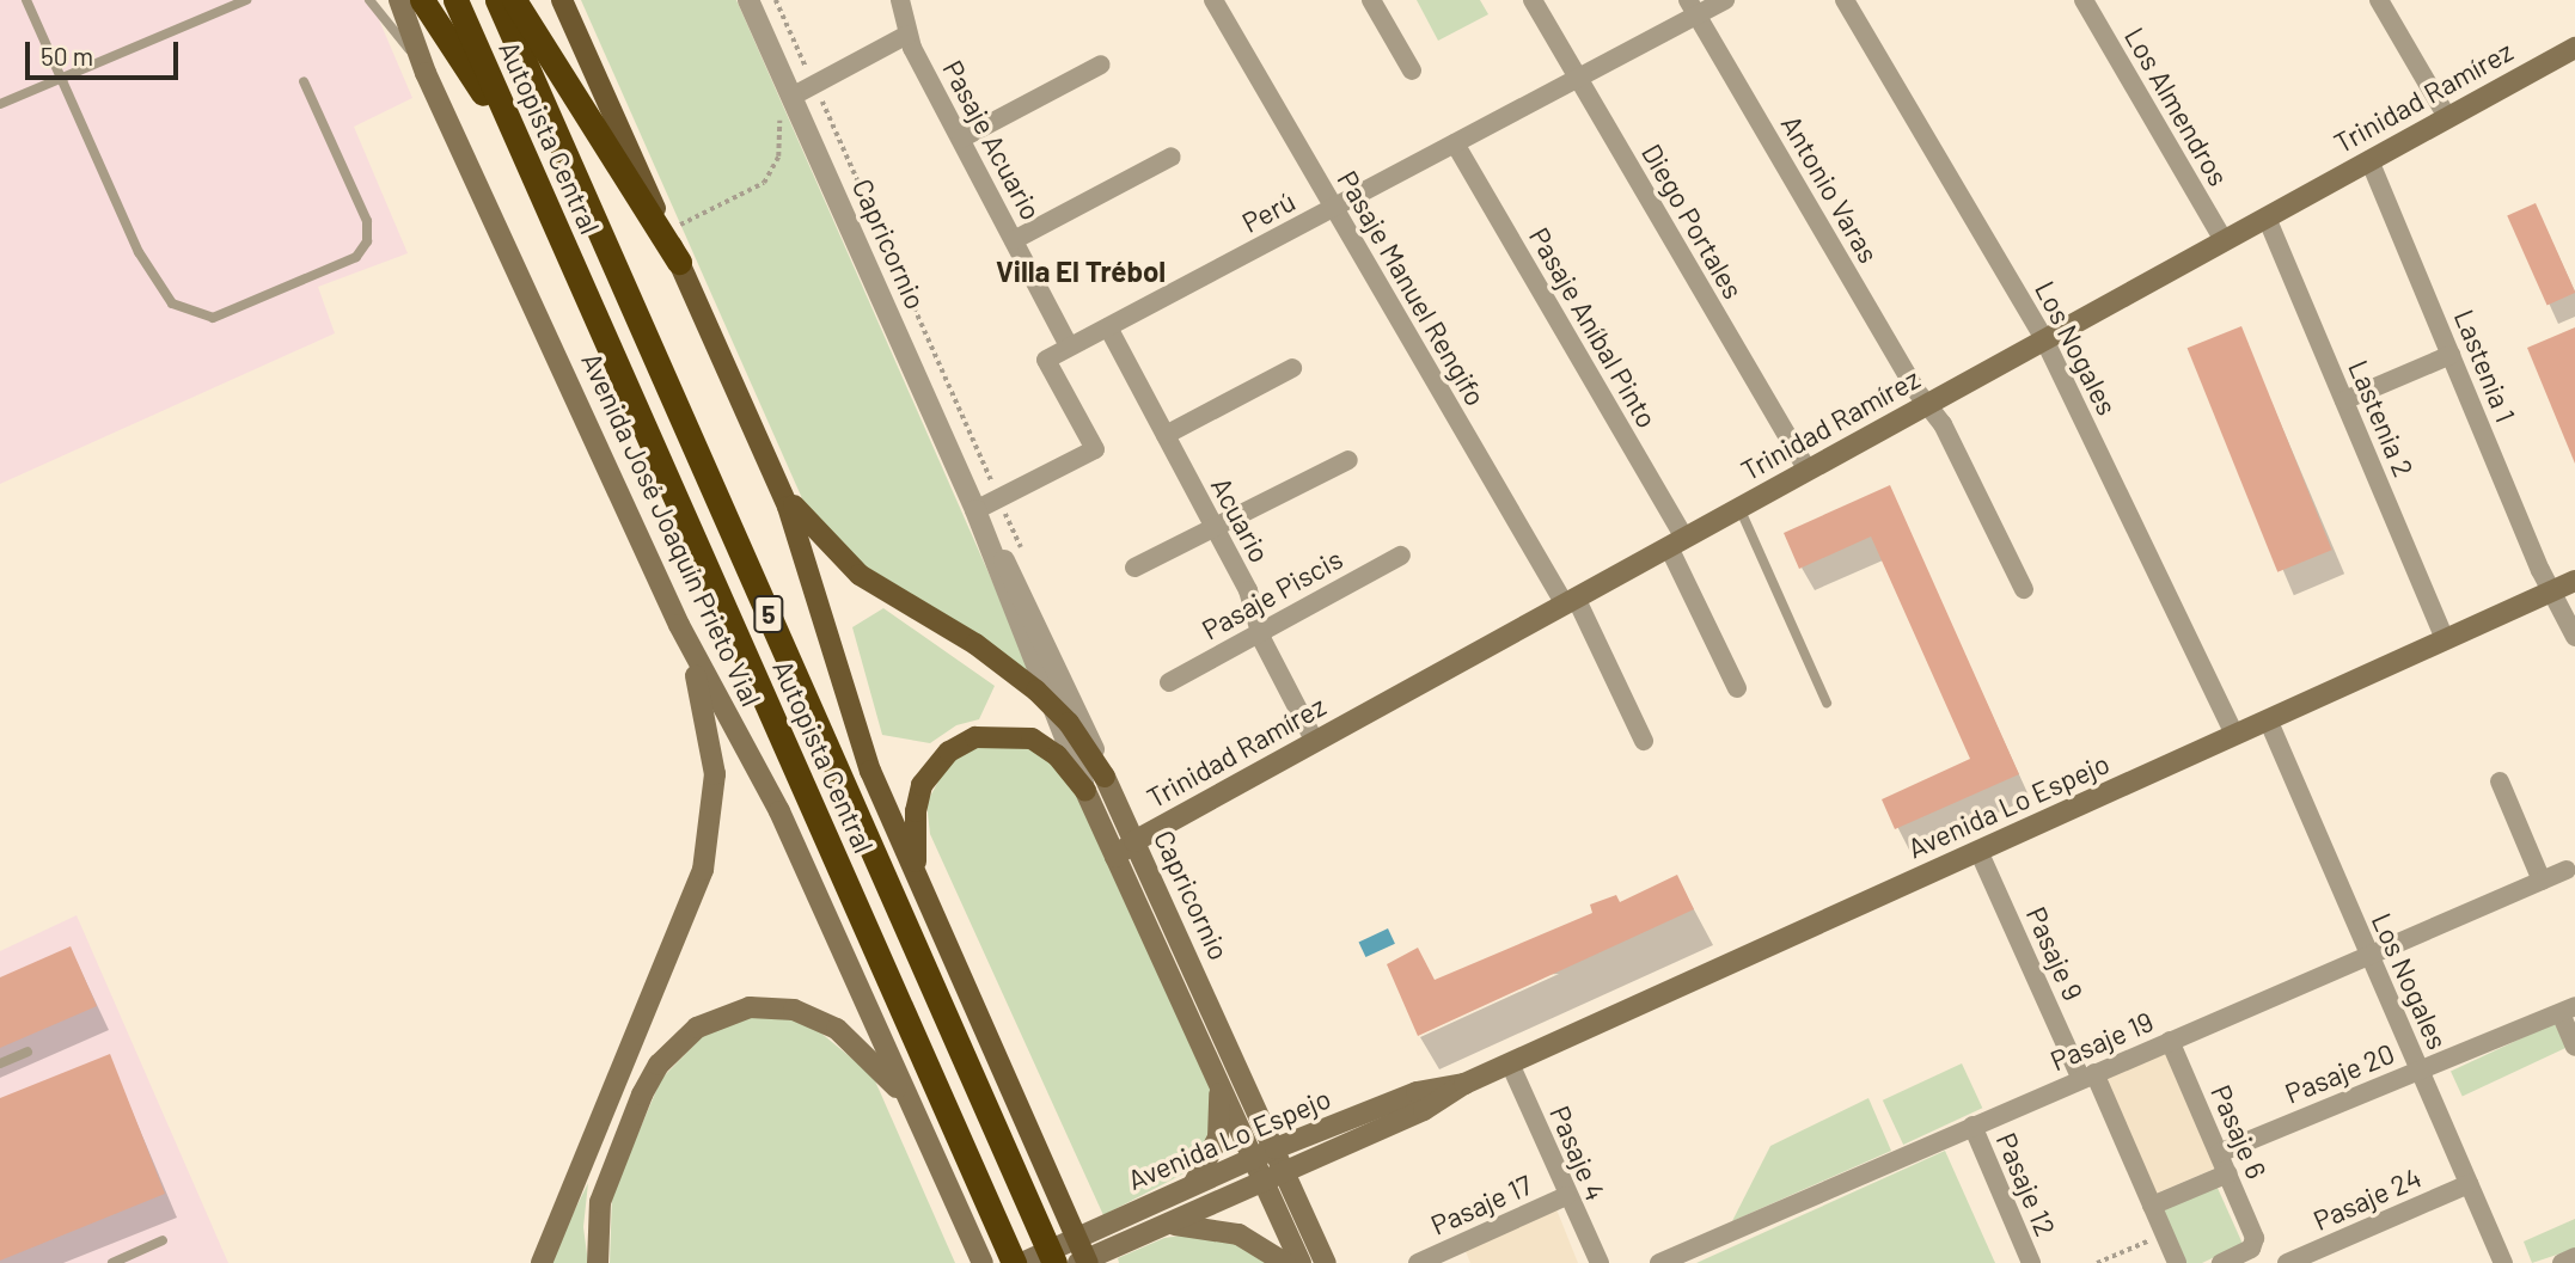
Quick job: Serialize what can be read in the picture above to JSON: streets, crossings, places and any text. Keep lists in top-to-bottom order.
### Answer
{
  "streets": {
    "highway": ["Autopista Central", "5"],
    "main road": [
      "Trinidad Ramírez",
      "Capricornio",
      "Avenida José Joaquín Prieto Vial",
      "Avenida Lo Espejo"
    ],
    "street": [
      "Los Almendros",
      "Pasaje Acuario",
      "Antonio Varas",
      "Perú",
      "Diego Portales",
      "Pasaje Manuel Rengifo",
      "Pasaje Aníbal Pinto",
      "Los Nogales",
      "Lastenia 1",
      "Lastenia 2",
      "Acuario",
      "Pasaje Piscis",
      "Pasaje 9",
      "Pasaje 19",
      "Pasaje 20",
      "Pasaje 6",
      "Pasaje 4",
      "Pasaje 12",
      "Pasaje 24",
      "Pasaje 17"
    ]
  },
  "crossings": [
    ["Trinidad Ramírez", "Los Almendros"],
    ["Trinidad Ramírez", "Antonio Varas"],
    ["Trinidad Ramírez", "Diego Portales"],
    ["Trinidad Ramírez", "Capricornio"],
    ["Trinidad Ramírez", "Pasaje Manuel Rengifo"],
    ["Trinidad Ramírez", "Pasaje Aníbal Pinto"],
    ["Trinidad Ramírez", "Los Nogales"],
    ["Trinidad Ramírez", "Lastenia 1"],
    ["Trinidad Ramírez", "Lastenia 2"],
    ["Trinidad Ramírez", "Acuario"],
    ["Autopista Central", "Avenida Lo Espejo"],
    ["Pasaje Acuario", "Perú"],
    ["Antonio Varas", "Perú"],
    ["Perú", "Diego Portales"],
    ["Perú", "Pasaje Manuel Rengifo"],
    ["Perú", "Pasaje Aníbal Pinto"],
    ["Perú", "Acuario"],
    ["Capricornio", "Avenida Lo Espejo"],
    ["Los Nogales", "Avenida Lo Espejo"],
    ["Los Nogales", "Pasaje 19"],
    ["Los Nogales", "Pasaje 20"],
    ["Los Nogales", "Pasaje 24"],
    ["Lastenia 1", "Avenida Lo Espejo"],
    ["Lastenia 2", "Avenida Lo Espejo"],
    ["Acuario", "Pasaje Piscis"],
    ["Avenida Lo Espejo", "Pasaje 9"],
    ["Avenida Lo Espejo", "Pasaje 4"],
    ["Pasaje 9", "Pasaje 19"],
    ["Pasaje 19", "Pasaje 6"],
    ["Pasaje 19", "Pasaje 12"],
    ["Pasaje 20", "Pasaje 6"],
    ["Pasaje 4", "Pasaje 17"]
  ],
  "districts": ["Villa El Trébol"],
  "scale_bar": "50 m"
}
